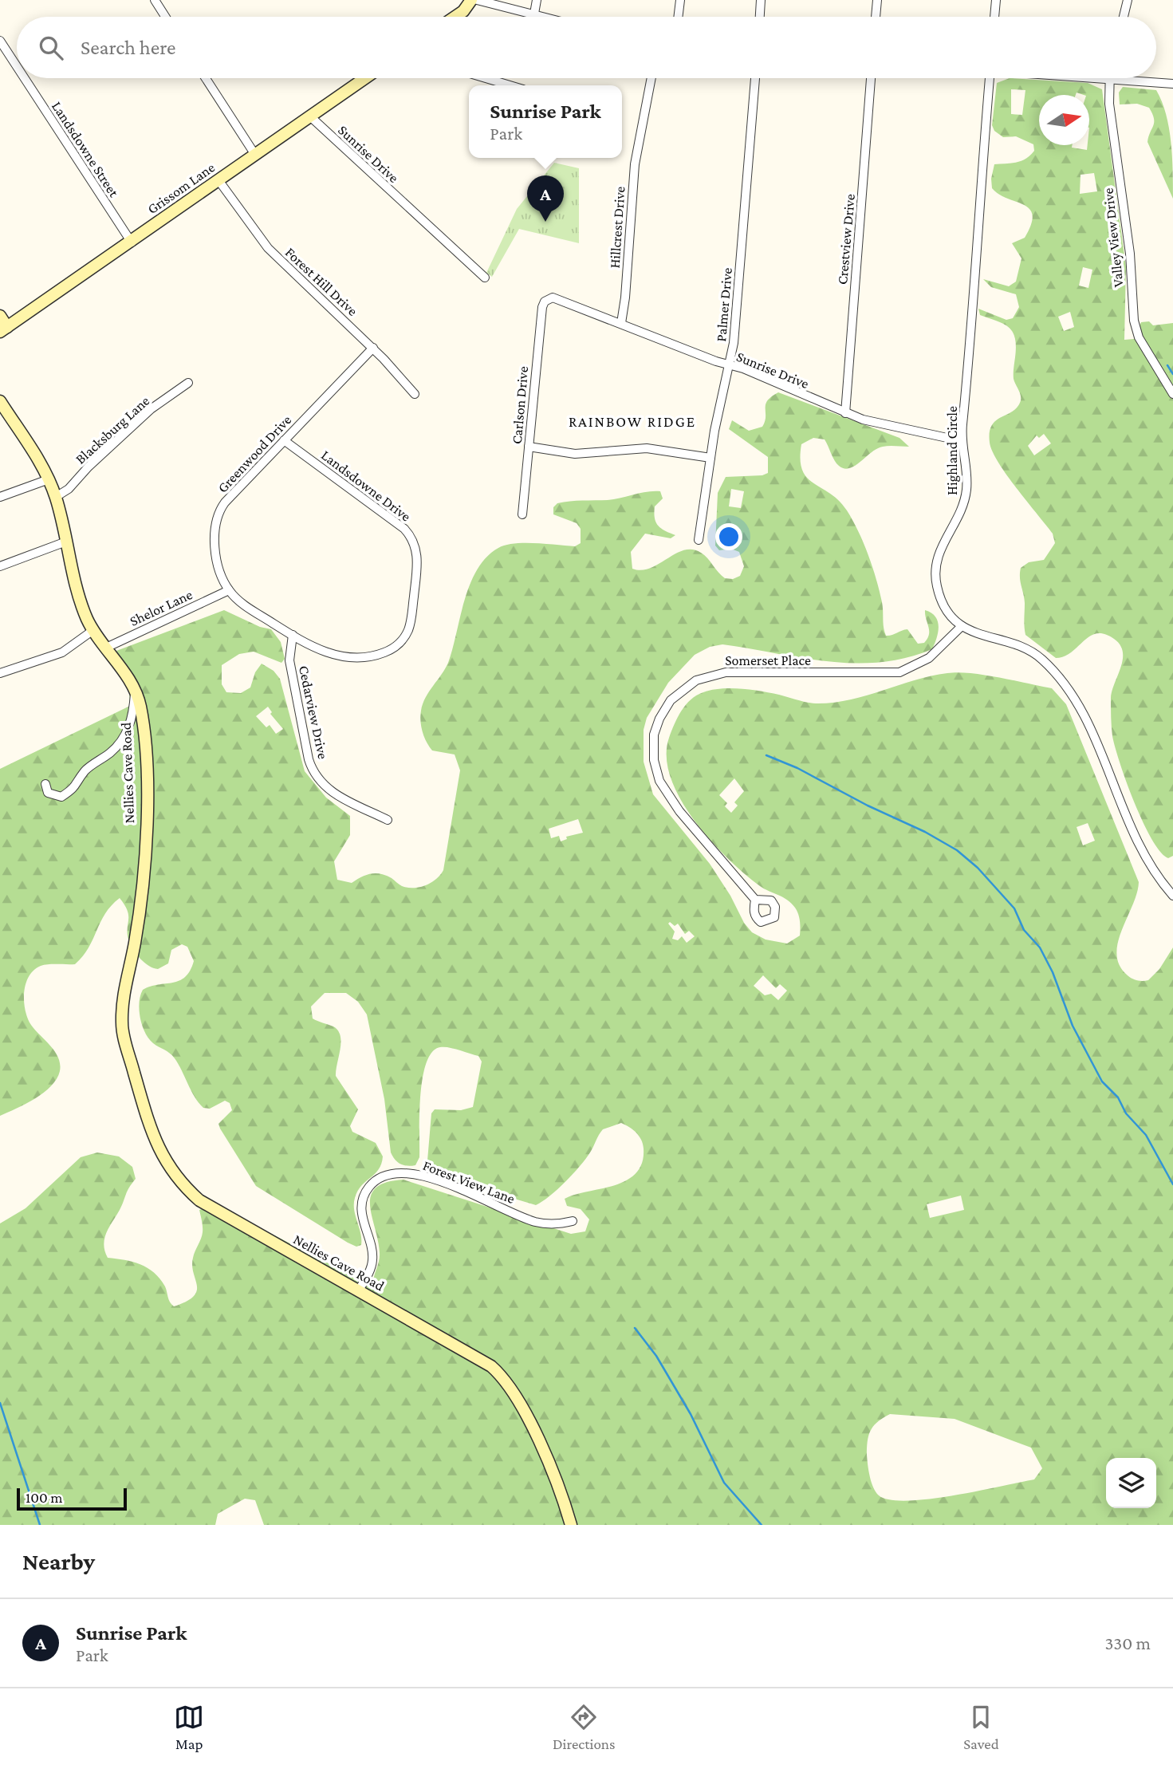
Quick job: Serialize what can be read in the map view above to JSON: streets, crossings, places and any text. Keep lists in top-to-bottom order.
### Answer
{
  "streets": {
    "street": [
      "Landsdowne Street",
      "Sunrise Drive",
      "Grissom Lane",
      "Hillcrest Drive",
      "Valley View Drive",
      "Crestview Drive",
      "Forest Hill Drive",
      "Palmer Drive",
      "Carlson Drive",
      "Blacksburg Lane",
      "Highland Circle",
      "Greenwood Drive",
      "Landsdowne Drive",
      "Shelor Lane",
      "Somerset Place",
      "Cedarview Drive",
      "Nellies Cave Road",
      "Forest View Lane"
    ]
  },
  "crossings": [
    ["Landsdowne Street", "Grissom Lane"],
    ["Sunrise Drive", "Grissom Lane"],
    ["Sunrise Drive", "Hillcrest Drive"],
    ["Sunrise Drive", "Crestview Drive"],
    ["Sunrise Drive", "Palmer Drive"],
    ["Sunrise Drive", "Carlson Drive"],
    ["Sunrise Drive", "Highland Circle"],
    ["Grissom Lane", "Forest Hill Drive"],
    ["Forest Hill Drive", "Greenwood Drive"],
    ["Blacksburg Lane", "Nellies Cave Road"],
    ["Highland Circle", "Somerset Place"],
    ["Greenwood Drive", "Landsdowne Drive"],
    ["Greenwood Drive", "Shelor Lane"],
    ["Greenwood Drive", "Cedarview Drive"],
    ["Landsdowne Drive", "Cedarview Drive"],
    ["Shelor Lane", "Nellies Cave Road"],
    ["Nellies Cave Road", "Forest View Lane"]
  ],
  "districts": ["RAINBOW RIDGE"],
  "scale_bar": "100 m",
  "north": "right",
  "page": {
    "search": "Search here",
    "popup": ["Sunrise Park", "Park"],
    "pins": "A",
    "scale": "100 m",
    "heading": "Nearby",
    "list": [
      {
        "mark": "A",
        "name": "Sunrise Park",
        "note": "Park",
        "value": "330 m"
      }
    ],
    "nav": ["Map", "Directions", "Saved"]
  }
}
